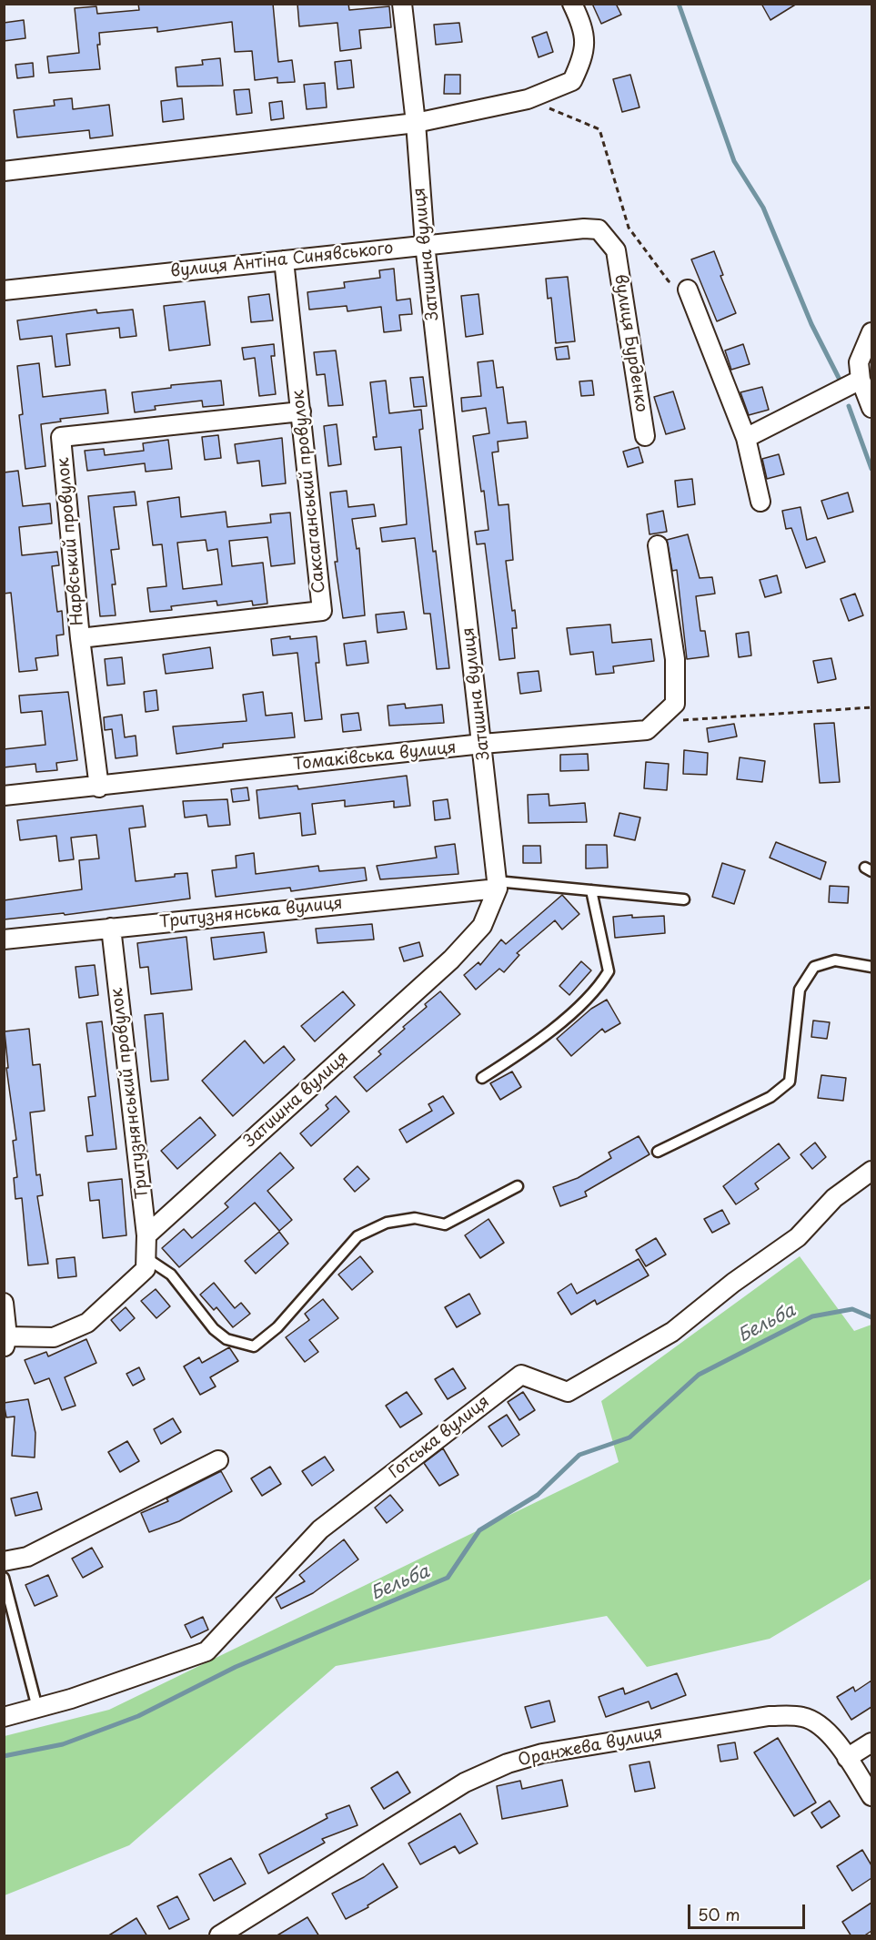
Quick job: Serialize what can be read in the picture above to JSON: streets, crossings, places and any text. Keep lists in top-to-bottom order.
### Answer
{
  "streets": {
    "street": [
      "Затишна вулиця",
      "вулиця Антіна Синявського",
      "вулиця Бурденко",
      "Саксаганський провулок",
      "Нарвський провулок",
      "Томаківська вулиця",
      "Тритузнянська вулиця",
      "Тритузнянський провулок",
      "Готська вулиця",
      "Оранжева вулиця"
    ]
  },
  "crossings": [
    ["Затишна вулиця", "вулиця Антіна Синявського"],
    ["Затишна вулиця", "Томаківська вулиця"],
    ["Затишна вулиця", "Тритузнянська вулиця"],
    ["Затишна вулиця", "Тритузнянський провулок"],
    ["вулиця Антіна Синявського", "вулиця Бурденко"],
    ["вулиця Антіна Синявського", "Саксаганський провулок"],
    ["Саксаганський провулок", "Нарвський провулок"],
    ["Нарвський провулок", "Томаківська вулиця"],
    ["Тритузнянська вулиця", "Тритузнянський провулок"]
  ],
  "water": ["Бельба"],
  "scale_bar": "50 m"
}
